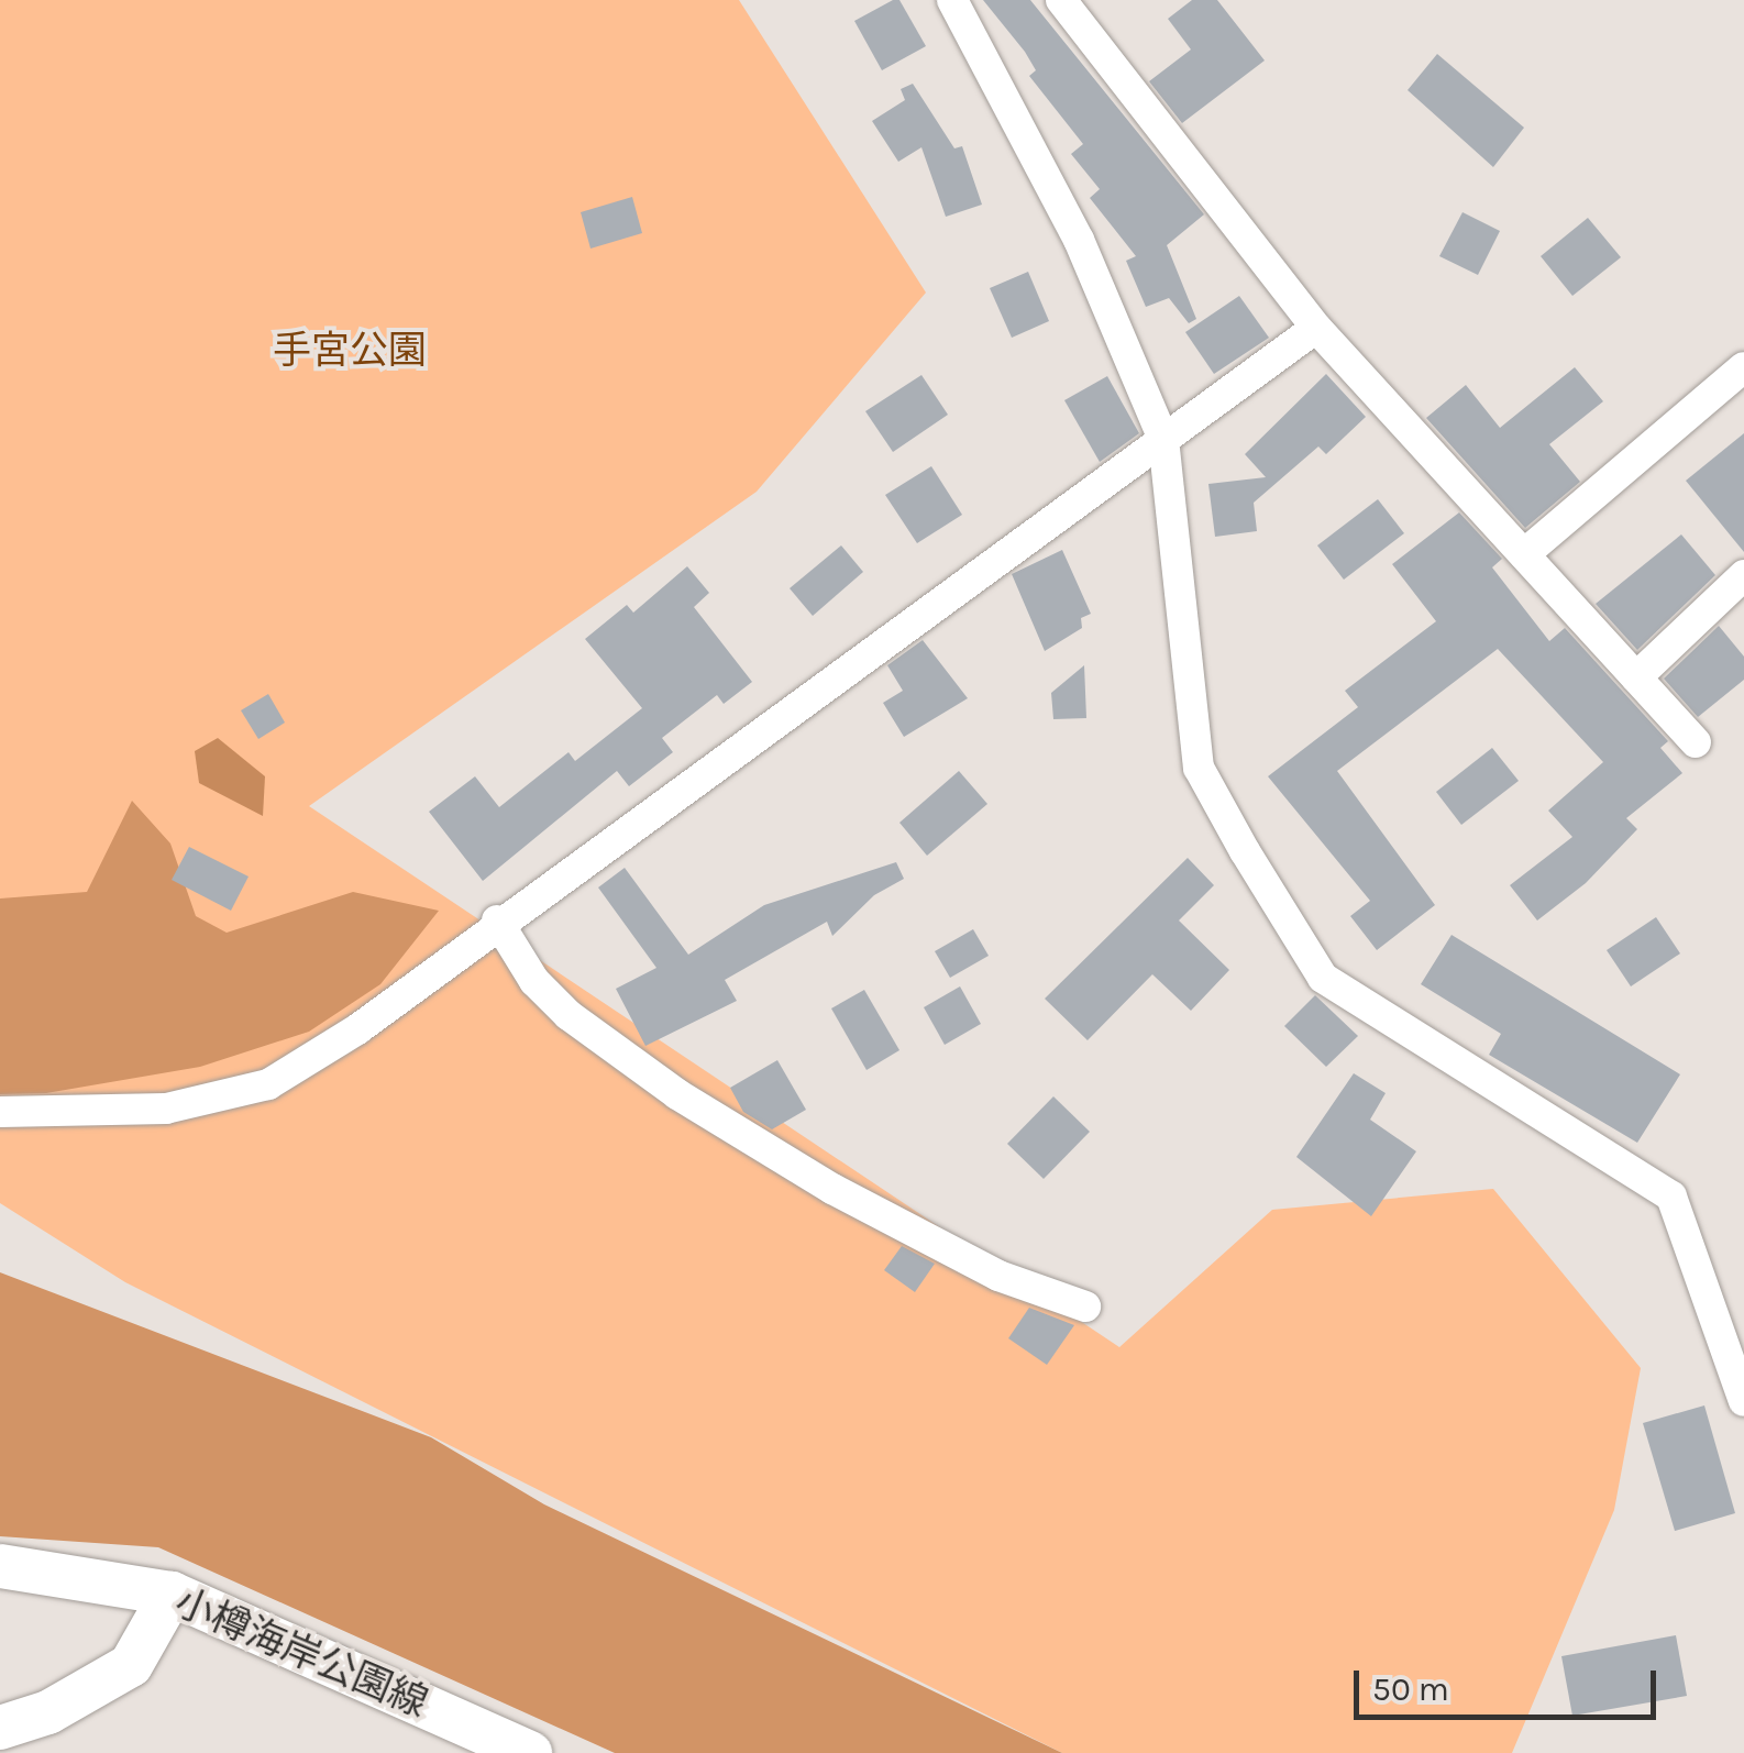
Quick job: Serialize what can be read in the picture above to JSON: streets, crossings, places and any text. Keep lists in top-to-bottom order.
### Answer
{
  "streets": {
    "main road": ["小樽海岸公園線"]
  },
  "parks": ["手宮公園"],
  "scale_bar": "50 m"
}
